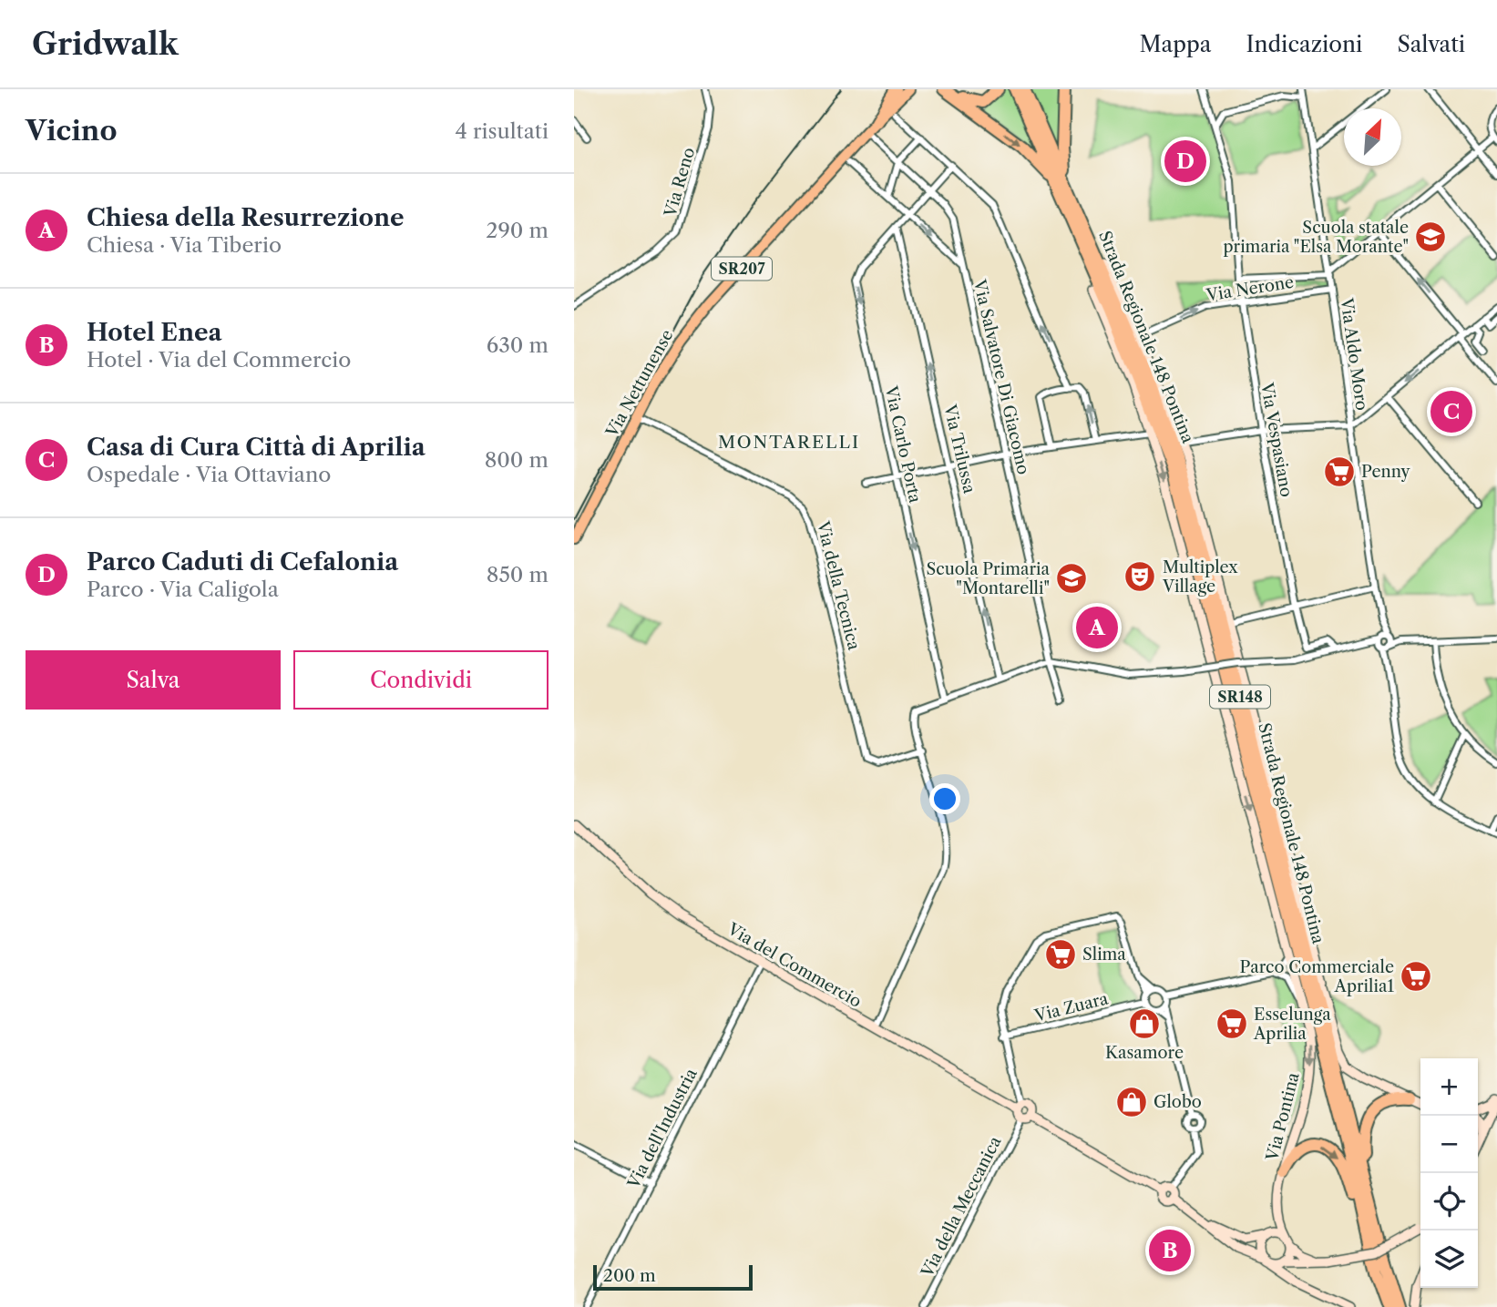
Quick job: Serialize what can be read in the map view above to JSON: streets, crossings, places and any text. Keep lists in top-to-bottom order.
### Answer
{
  "streets": {
    "highway": ["Strada Regionale 148 Pontina", "SR148"],
    "main road": ["SR207", "Via Nettunense"],
    "street": [
      "Via Reno",
      "Via Nerone",
      "Via Aldo Moro",
      "Via Salvatore Di Giacomo",
      "Via Vespasiano",
      "Via Carlo Porta",
      "Via Trilussa",
      "Via della Tecnica",
      "Via del Commercio",
      "Via Zuara",
      "Via Pontina",
      "Via dell'Industria",
      "Via della Meccanica"
    ]
  },
  "crossings": [
    ["SR207", "Via Nettunense"],
    ["Via Nerone", "Via Aldo Moro"],
    ["Via Nerone", "Via Vespasiano"],
    ["Via Salvatore Di Giacomo", "Via Nettunense"],
    ["Via Salvatore Di Giacomo", "Via Carlo Porta"],
    ["Via Nettunense", "Via della Tecnica"],
    ["Via Carlo Porta", "Via Trilussa"],
    ["Via del Commercio", "Via dell'Industria"]
  ],
  "one_way": ["Via Nerone", "Via Carlo Porta", "Via Trilussa"],
  "districts": ["MONTARELLI"],
  "places": {
    "school or university": ["Scuola statale primaria \"Elsa Morante\"", "Scuola Primaria \"Montarelli\""],
    "supermarket": [
      "Penny",
      "Slima",
      "Parco Commerciale Aprilia1",
      "Esselunga Aprilia"
    ],
    "theatre": ["Multiplex Village"],
    "shop": ["Kasamore", "Globo"]
  },
  "scale_bar": "200 m",
  "north": "top right",
  "page": {
    "header": "Gridwalk",
    "nav": ["Mappa", "Indicazioni", "Salvati"],
    "heading": ["Vicino", "4 risultati"],
    "pins": [
      "D",
      "C",
      "A",
      "B"
    ],
    "list": [
      {
        "mark": "A",
        "name": "Chiesa della Resurrezione",
        "note": "Chiesa · Via Tiberio",
        "value": "290 m"
      },
      {
        "mark": "B",
        "name": "Hotel Enea",
        "note": "Hotel · Via del Commercio",
        "value": "630 m"
      },
      {
        "mark": "C",
        "name": "Casa di Cura Città di Aprilia",
        "note": "Ospedale · Via Ottaviano",
        "value": "800 m"
      },
      {
        "mark": "D",
        "name": "Parco Caduti di Cefalonia",
        "note": "Parco · Via Caligola",
        "value": "850 m"
      }
    ],
    "buttons": ["Salva", "Condividi"],
    "map_buttons": ["+", "−"],
    "scale": "200 m"
  }
}
